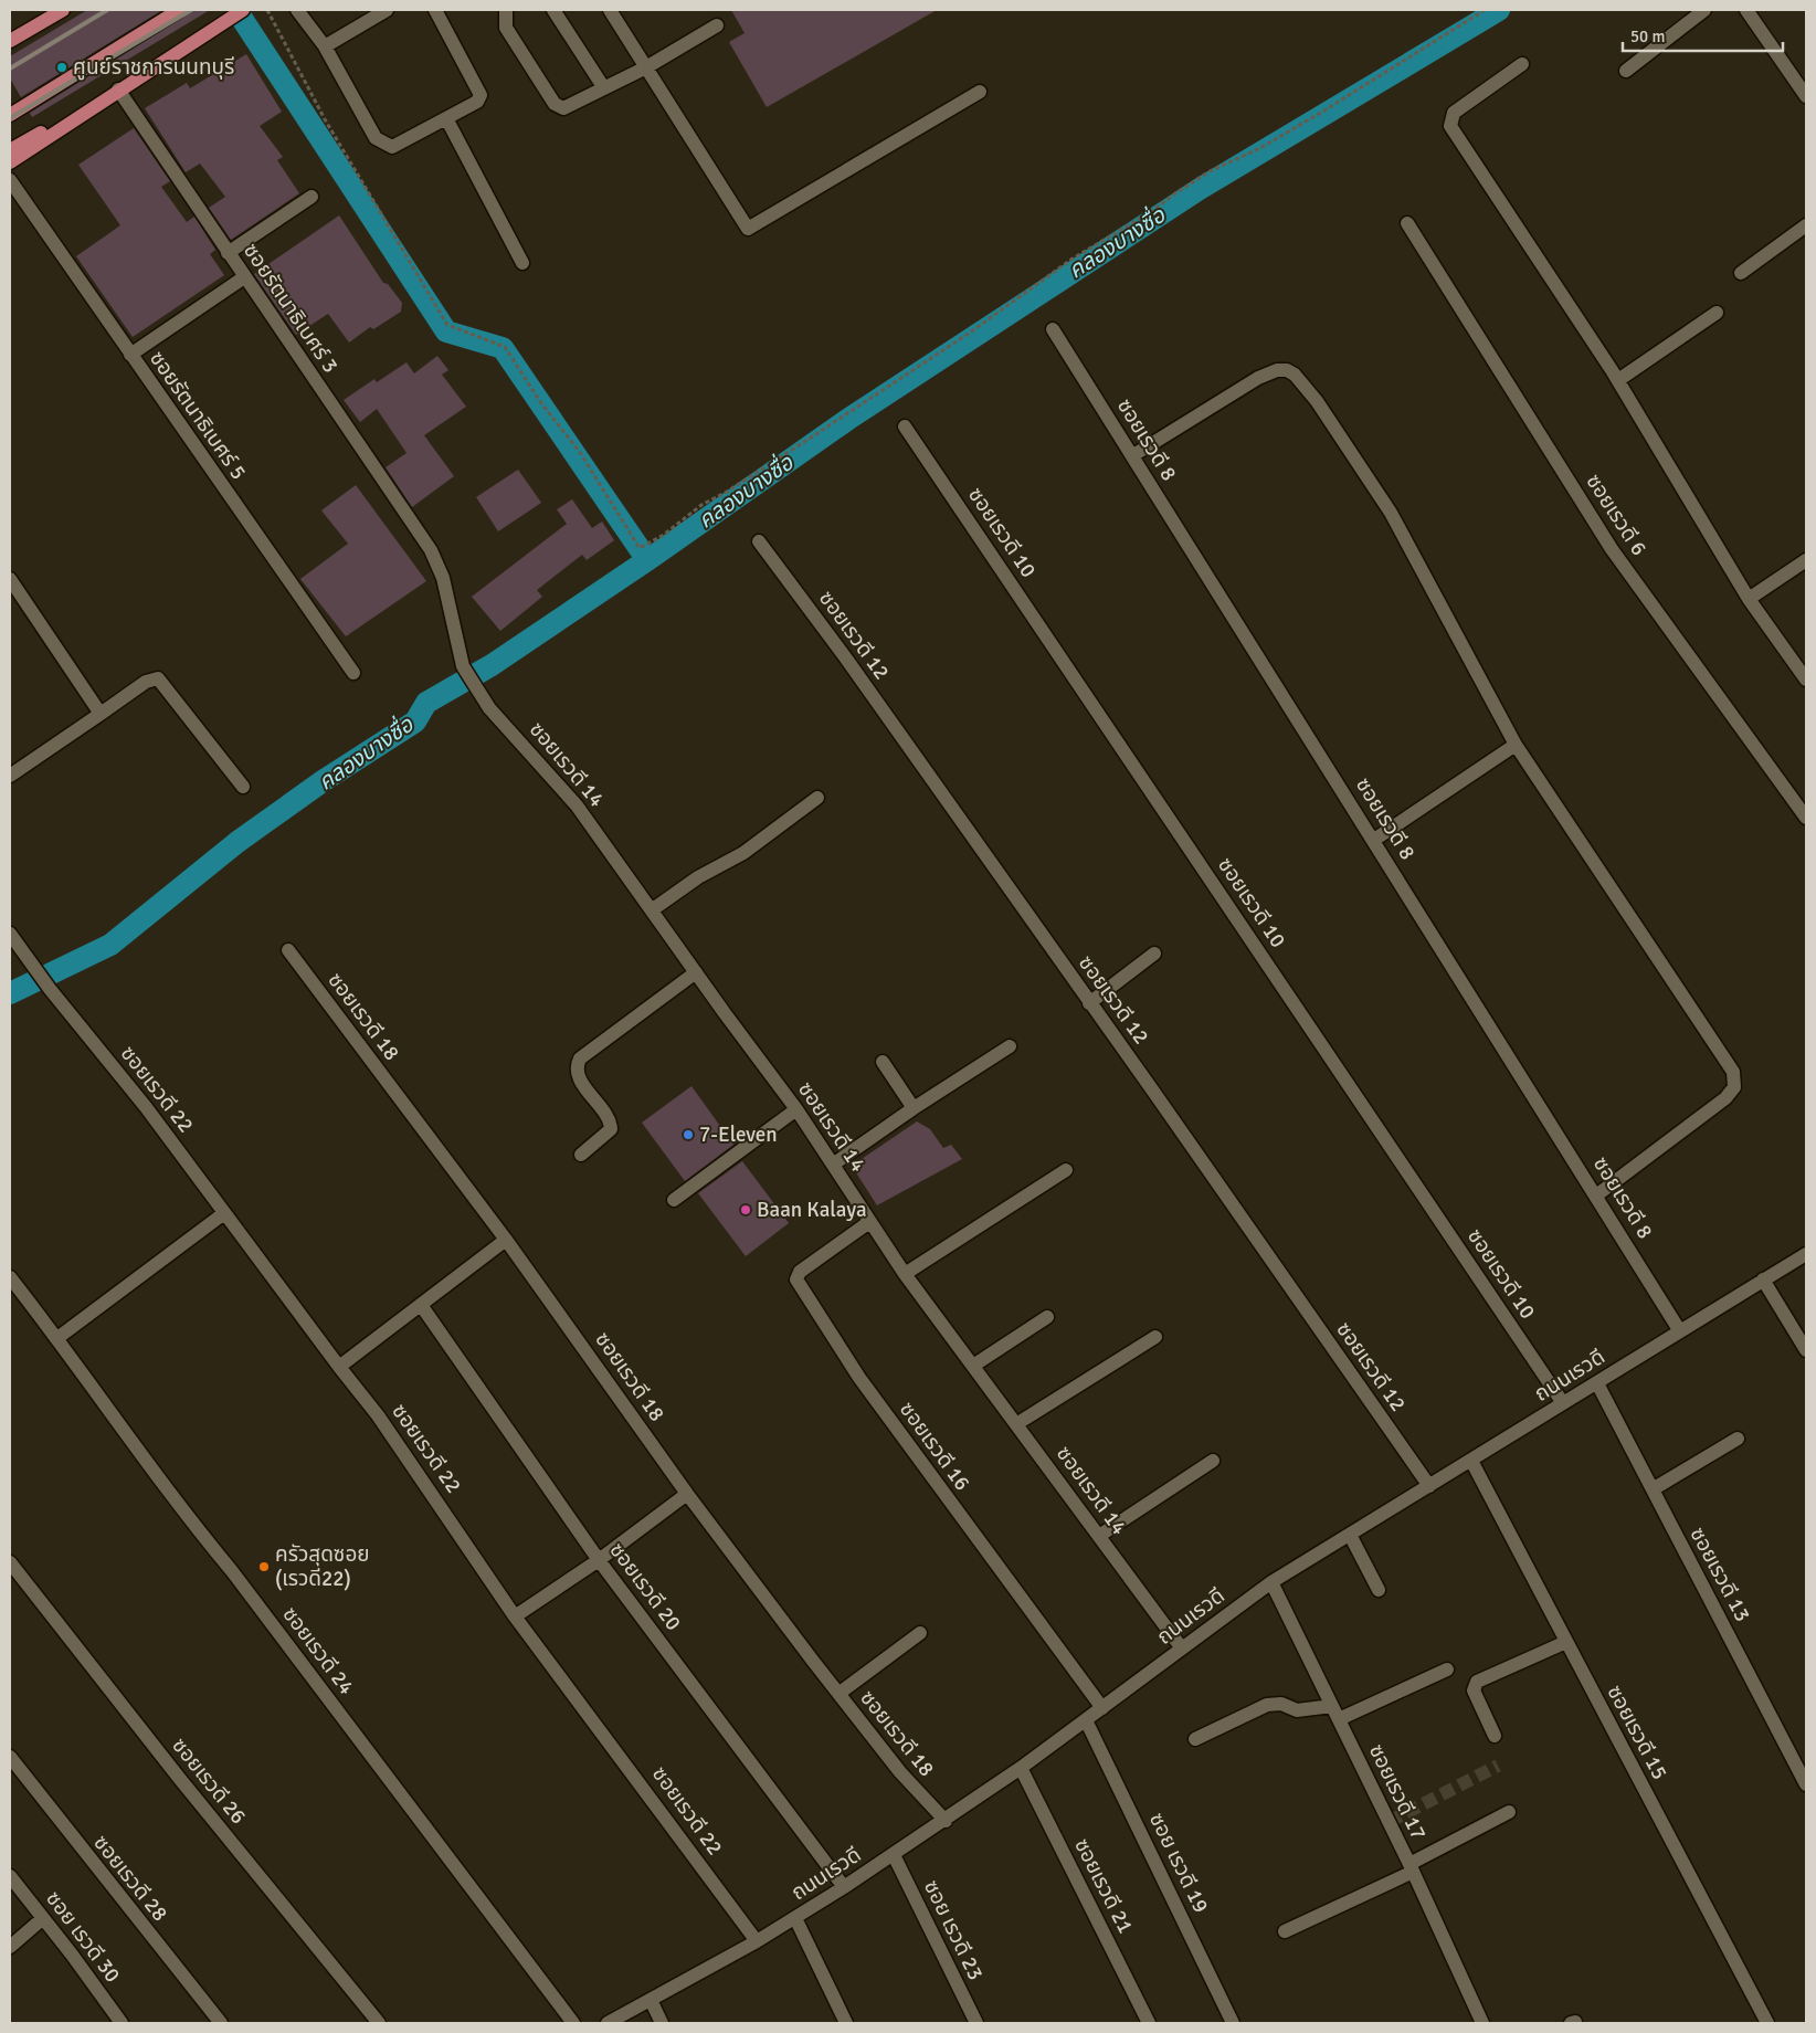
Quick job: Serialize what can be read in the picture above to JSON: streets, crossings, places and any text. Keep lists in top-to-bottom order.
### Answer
{
  "streets": {
    "street": [
      "ซอยรัตนาธิเบศร์ 3",
      "ซอยรัตนาธิเบศร์ 5",
      "ซอยเรวดี 8",
      "ซอยเรวดี 6",
      "ซอยเรวดี 10",
      "ซอยเรวดี 12",
      "ซอยเรวดี 14",
      "ซอยเรวดี 18",
      "ซอยเรวดี 22",
      "ถนนเรวดี",
      "ซอยเรวดี 16",
      "ซอยเรวดี 13",
      "ซอยเรวดี 20",
      "ซอยเรวดี 24",
      "ซอยเรวดี 15",
      "ซอยเรวดี 26",
      "ซอยเรวดี 17",
      "ซอย เรวดี 19",
      "ซอยเรวดี 28",
      "ซอยเรวดี 21",
      "ซอย เรวดี 23",
      "ซอย เรวดี 30"
    ]
  },
  "crossings": [
    ["ซอยรัตนาธิเบศร์ 3", "ซอยเรวดี 14"],
    ["ซอยเรวดี 8", "ถนนเรวดี"],
    ["ซอยเรวดี 10", "ถนนเรวดี"],
    ["ซอยเรวดี 12", "ถนนเรวดี"],
    ["ซอยเรวดี 14", "ถนนเรวดี"],
    ["ซอยเรวดี 14", "ซอยเรวดี 16"],
    ["ซอยเรวดี 18", "ถนนเรวดี"],
    ["ซอยเรวดี 22", "ถนนเรวดี"],
    ["ถนนเรวดี", "ซอยเรวดี 16"],
    ["ถนนเรวดี", "ซอยเรวดี 13"],
    ["ถนนเรวดี", "ซอยเรวดี 20"],
    ["ถนนเรวดี", "ซอยเรวดี 15"],
    ["ถนนเรวดี", "ซอยเรวดี 17"],
    ["ถนนเรวดี", "ซอย เรวดี 19"],
    ["ถนนเรวดี", "ซอยเรวดี 21"],
    ["ถนนเรวดี", "ซอย เรวดี 23"]
  ],
  "water": ["คลองบางซื่อ"],
  "places": [
    "ศูนย์ราชการนนทบุรี",
    "7-Eleven",
    "Baan Kalaya",
    "ครัวสุดซอย (เรวดี22)"
  ],
  "scale_bar": "50 m"
}
